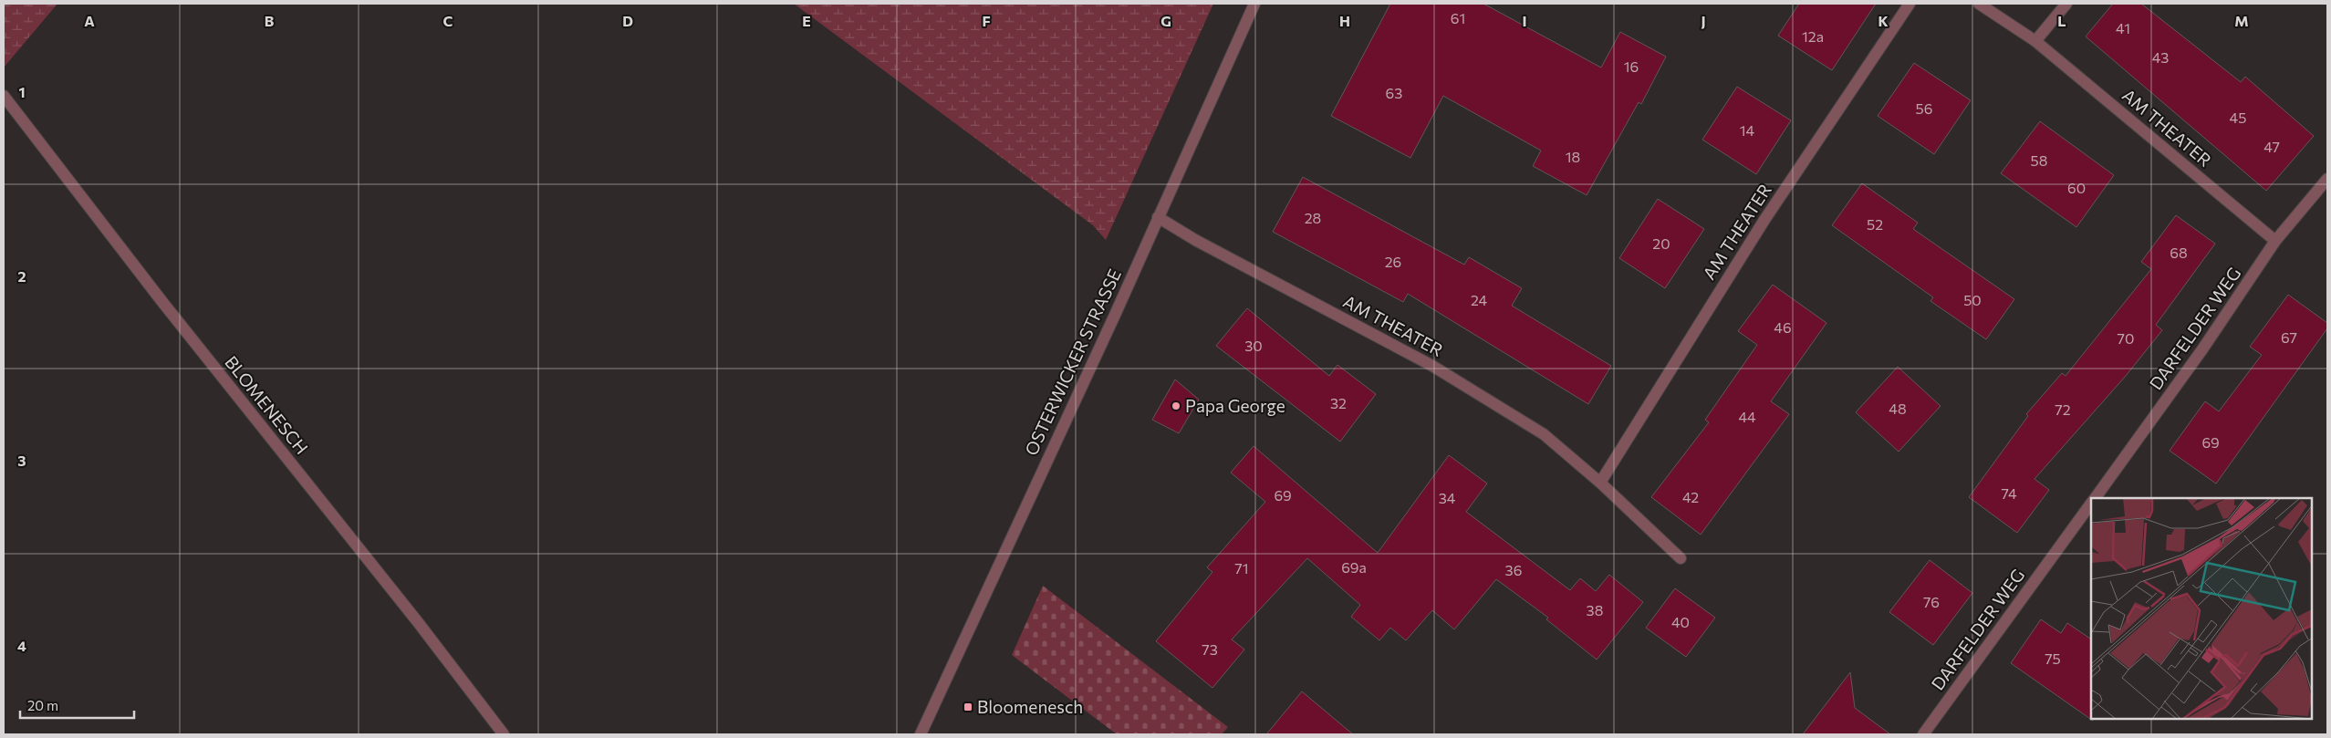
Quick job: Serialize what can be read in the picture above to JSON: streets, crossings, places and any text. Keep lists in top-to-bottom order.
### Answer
{
  "streets": {
    "street": [
      "AM THEATER",
      "DARFELDER WEG",
      "OSTERWICKER STRASSE",
      "BLOMENESCH"
    ]
  },
  "crossings": [
    ["AM THEATER", "DARFELDER WEG"],
    ["AM THEATER", "OSTERWICKER STRASSE"]
  ],
  "places": {
    "other": ["Papa George"],
    "transit": ["Bloomenesch"]
  },
  "house_numbers": [
    "61",
    "41",
    "12a",
    "43",
    "16",
    "63",
    "56",
    "45",
    "14",
    "47",
    "18",
    "58",
    "60",
    "28",
    "52",
    "20",
    "68",
    "26",
    "24",
    "50",
    "46",
    "67",
    "70",
    "30",
    "32",
    "48",
    "72",
    "44",
    "69",
    "74",
    "69",
    "42",
    "34",
    "69a",
    "71",
    "36",
    "76",
    "38",
    "40",
    "73",
    "75"
  ],
  "scale_bar": "20 m",
  "grid": {
    "columns": [
      "A",
      "B",
      "C",
      "D",
      "E",
      "F",
      "G",
      "H",
      "I",
      "J",
      "K",
      "L",
      "M"
    ],
    "rows": [
      "1",
      "2",
      "3",
      "4"
    ]
  }
}
